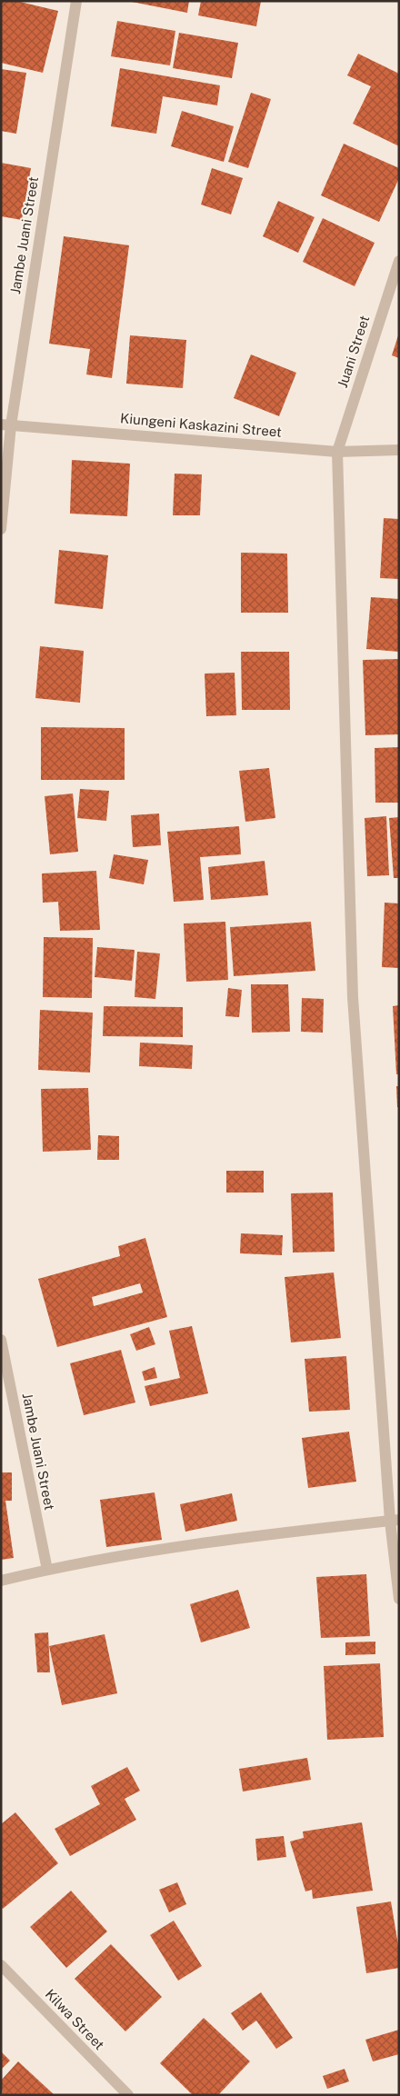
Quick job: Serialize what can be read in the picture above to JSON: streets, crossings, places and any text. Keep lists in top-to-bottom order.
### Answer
{
  "streets": {
    "street": [
      "Jambe Juani Street",
      "Juani Street",
      "Kiungeni Kaskazini Street",
      "Kilwa Street"
    ]
  },
  "crossings": [
    ["Jambe Juani Street", "Kiungeni Kaskazini Street"],
    ["Juani Street", "Kiungeni Kaskazini Street"]
  ]
}
